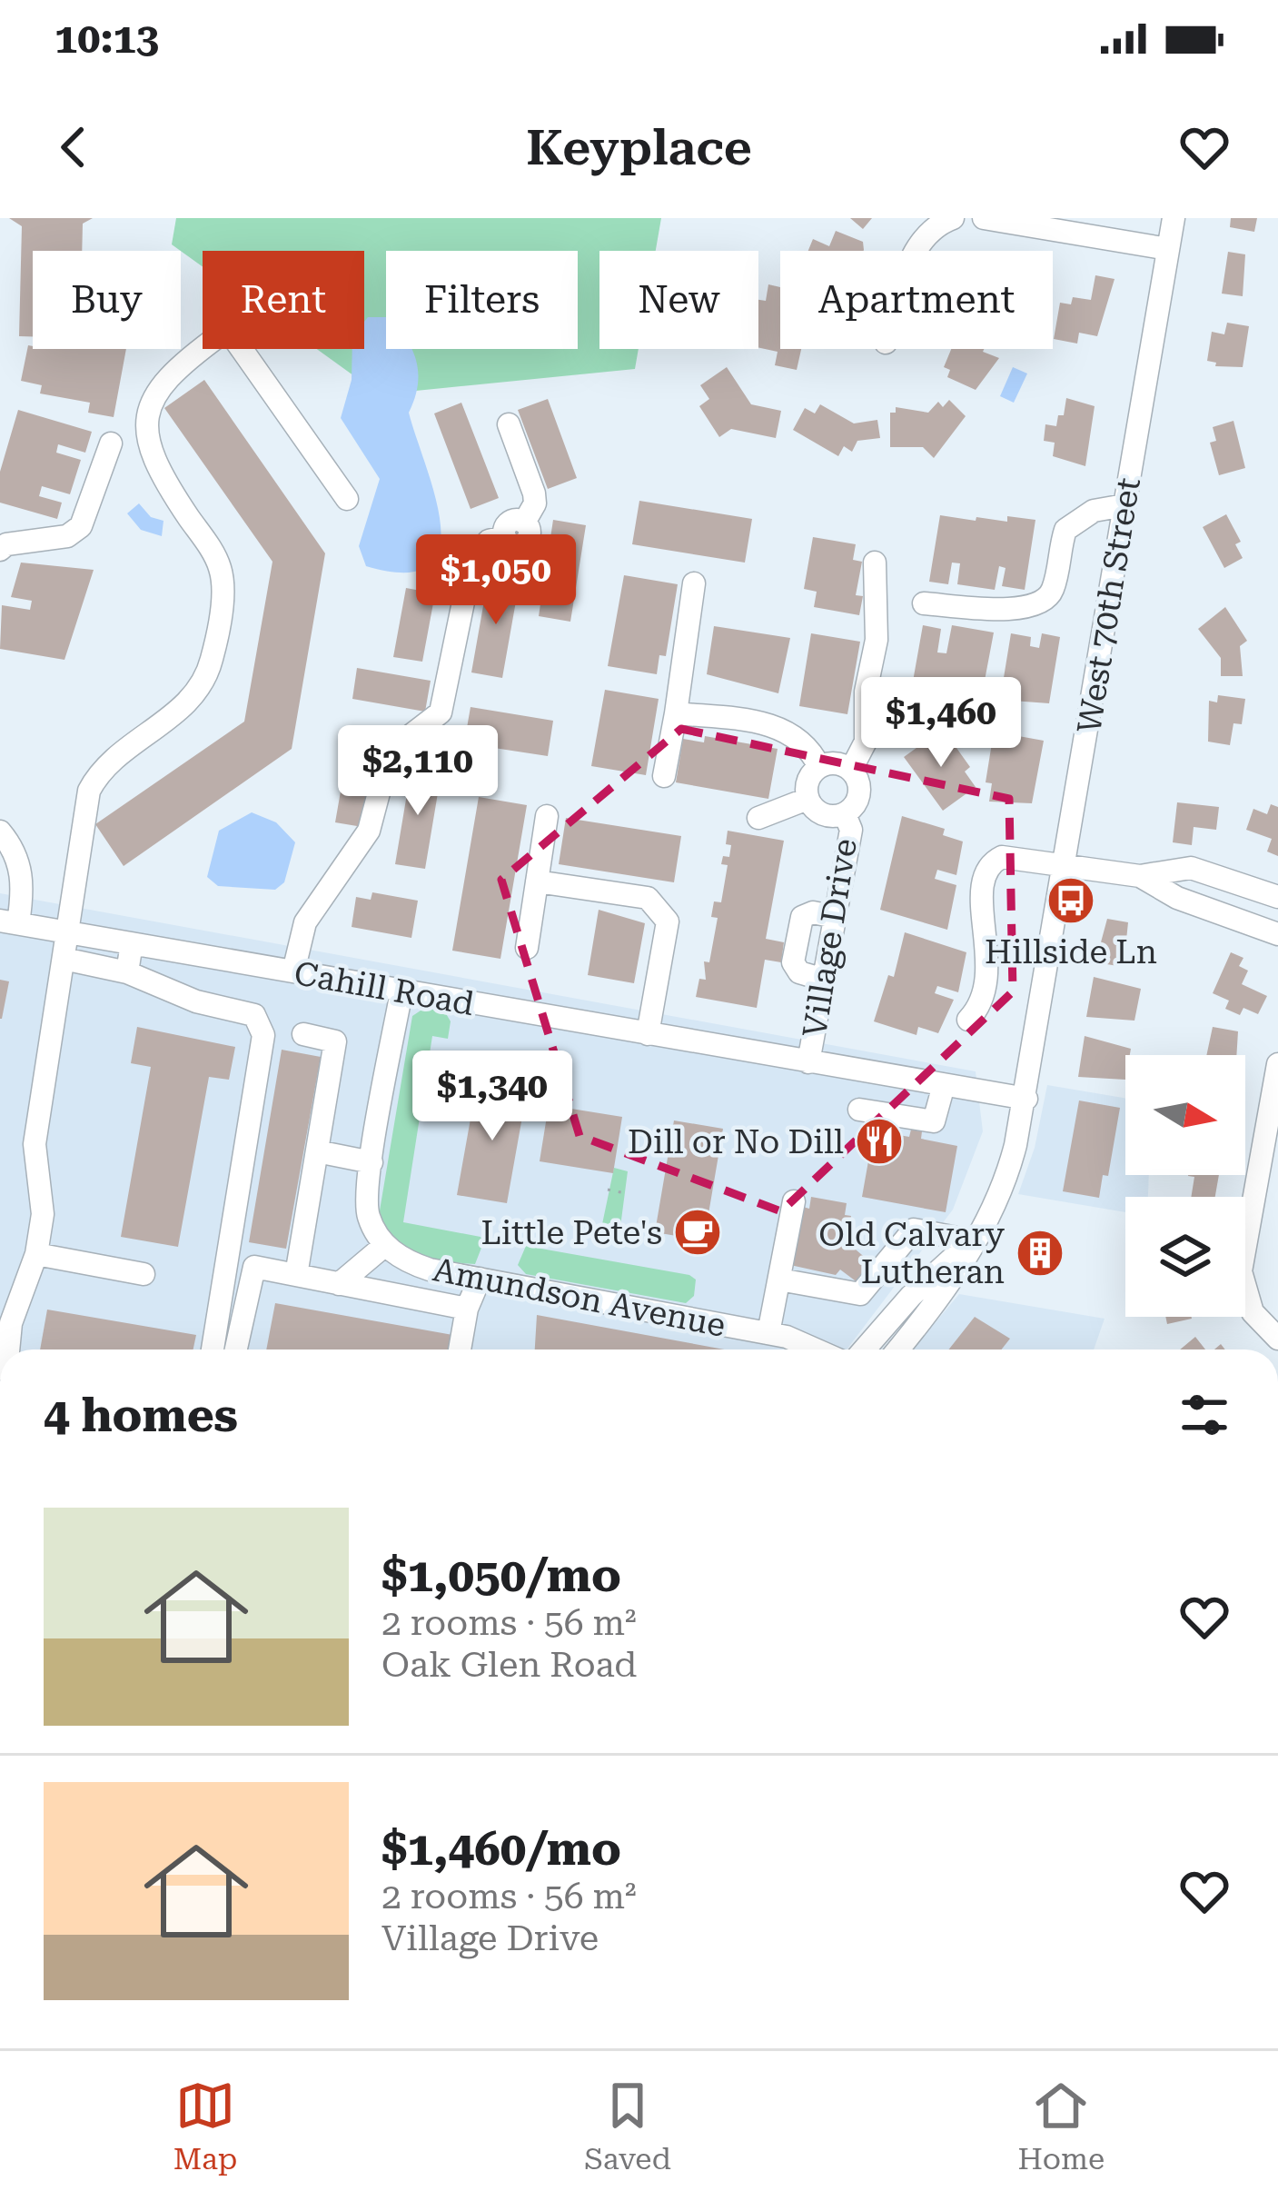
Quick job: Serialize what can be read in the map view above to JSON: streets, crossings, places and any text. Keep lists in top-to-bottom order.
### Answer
{
  "streets": {
    "street": [
      "West 70th Street",
      "Village Drive",
      "Cahill Road",
      "Amundson Avenue"
    ]
  },
  "crossings": [
    ["West 70th Street", "Cahill Road"],
    ["Village Drive", "Cahill Road"]
  ],
  "places": {
    "bus stop": ["Hillside Ln"],
    "restaurant": ["Dill or No Dill"],
    "cafe": ["Little Pete's"],
    "building": ["Old Calvary Lutheran"]
  },
  "north": "right",
  "page": {
    "status": "10:13",
    "header": "Keyplace",
    "chip": [
      "Buy",
      "Rent",
      "Filters",
      "New",
      "Apartment"
    ],
    "price": [
      "$1,050",
      "$1,460",
      "$2,110",
      "$1,340"
    ],
    "heading": "4 homes",
    "list": [
      {
        "name": "$1,050/mo",
        "note": "2 rooms · 56 m² · Oak Glen Road"
      },
      {
        "name": "$1,460/mo",
        "note": "2 rooms · 56 m² · Village Drive"
      }
    ],
    "tabs": ["Map", "Saved", "Home"]
  }
}
